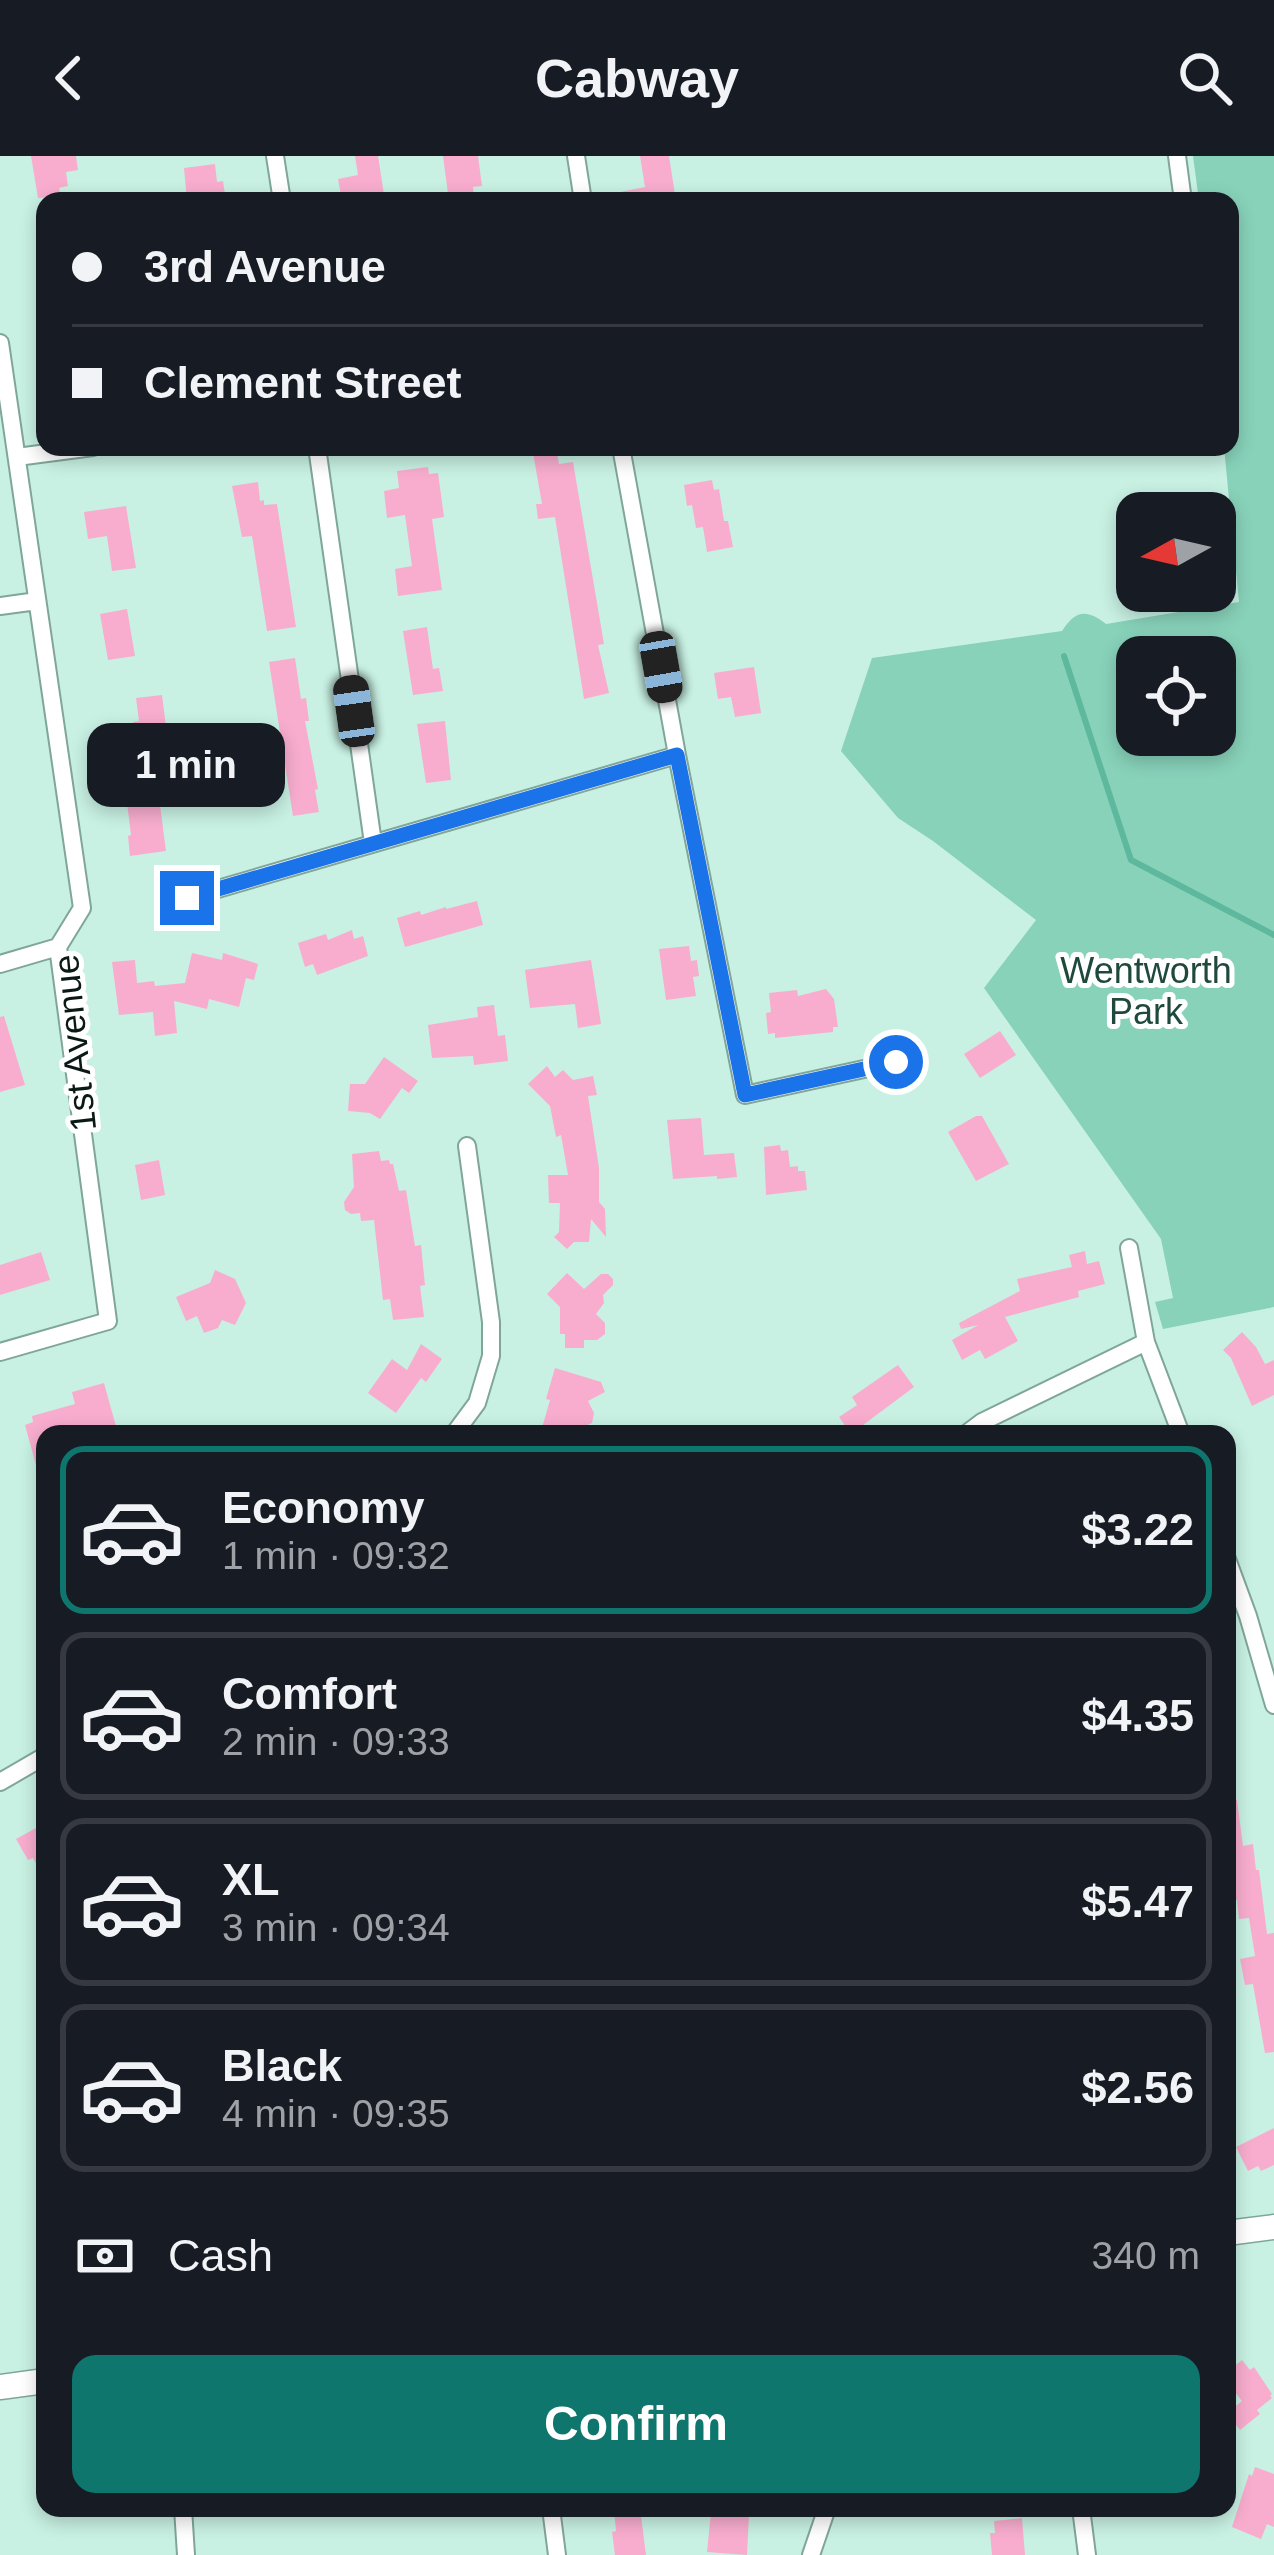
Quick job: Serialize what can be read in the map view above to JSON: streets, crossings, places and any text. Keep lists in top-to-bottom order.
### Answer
{
  "streets": {
    "street": ["1st Avenue"]
  },
  "parks": ["Wentworth Park"],
  "north": "left",
  "page": {
    "header": "Cabway",
    "banner": ["3rd Avenue", "Clement Street"],
    "bubble": "1 min",
    "list": [
      {
        "name": "Economy",
        "note": "1 min · 09:32",
        "value": "$3.22"
      },
      {
        "name": "Comfort",
        "note": "2 min · 09:33",
        "value": "$4.35"
      },
      {
        "name": "XL",
        "note": "3 min · 09:34",
        "value": "$5.47"
      },
      {
        "name": "Black",
        "note": "4 min · 09:35",
        "value": "$2.56"
      }
    ],
    "pay": ["Cash", "340 m"],
    "buttons": "Confirm"
  }
}
